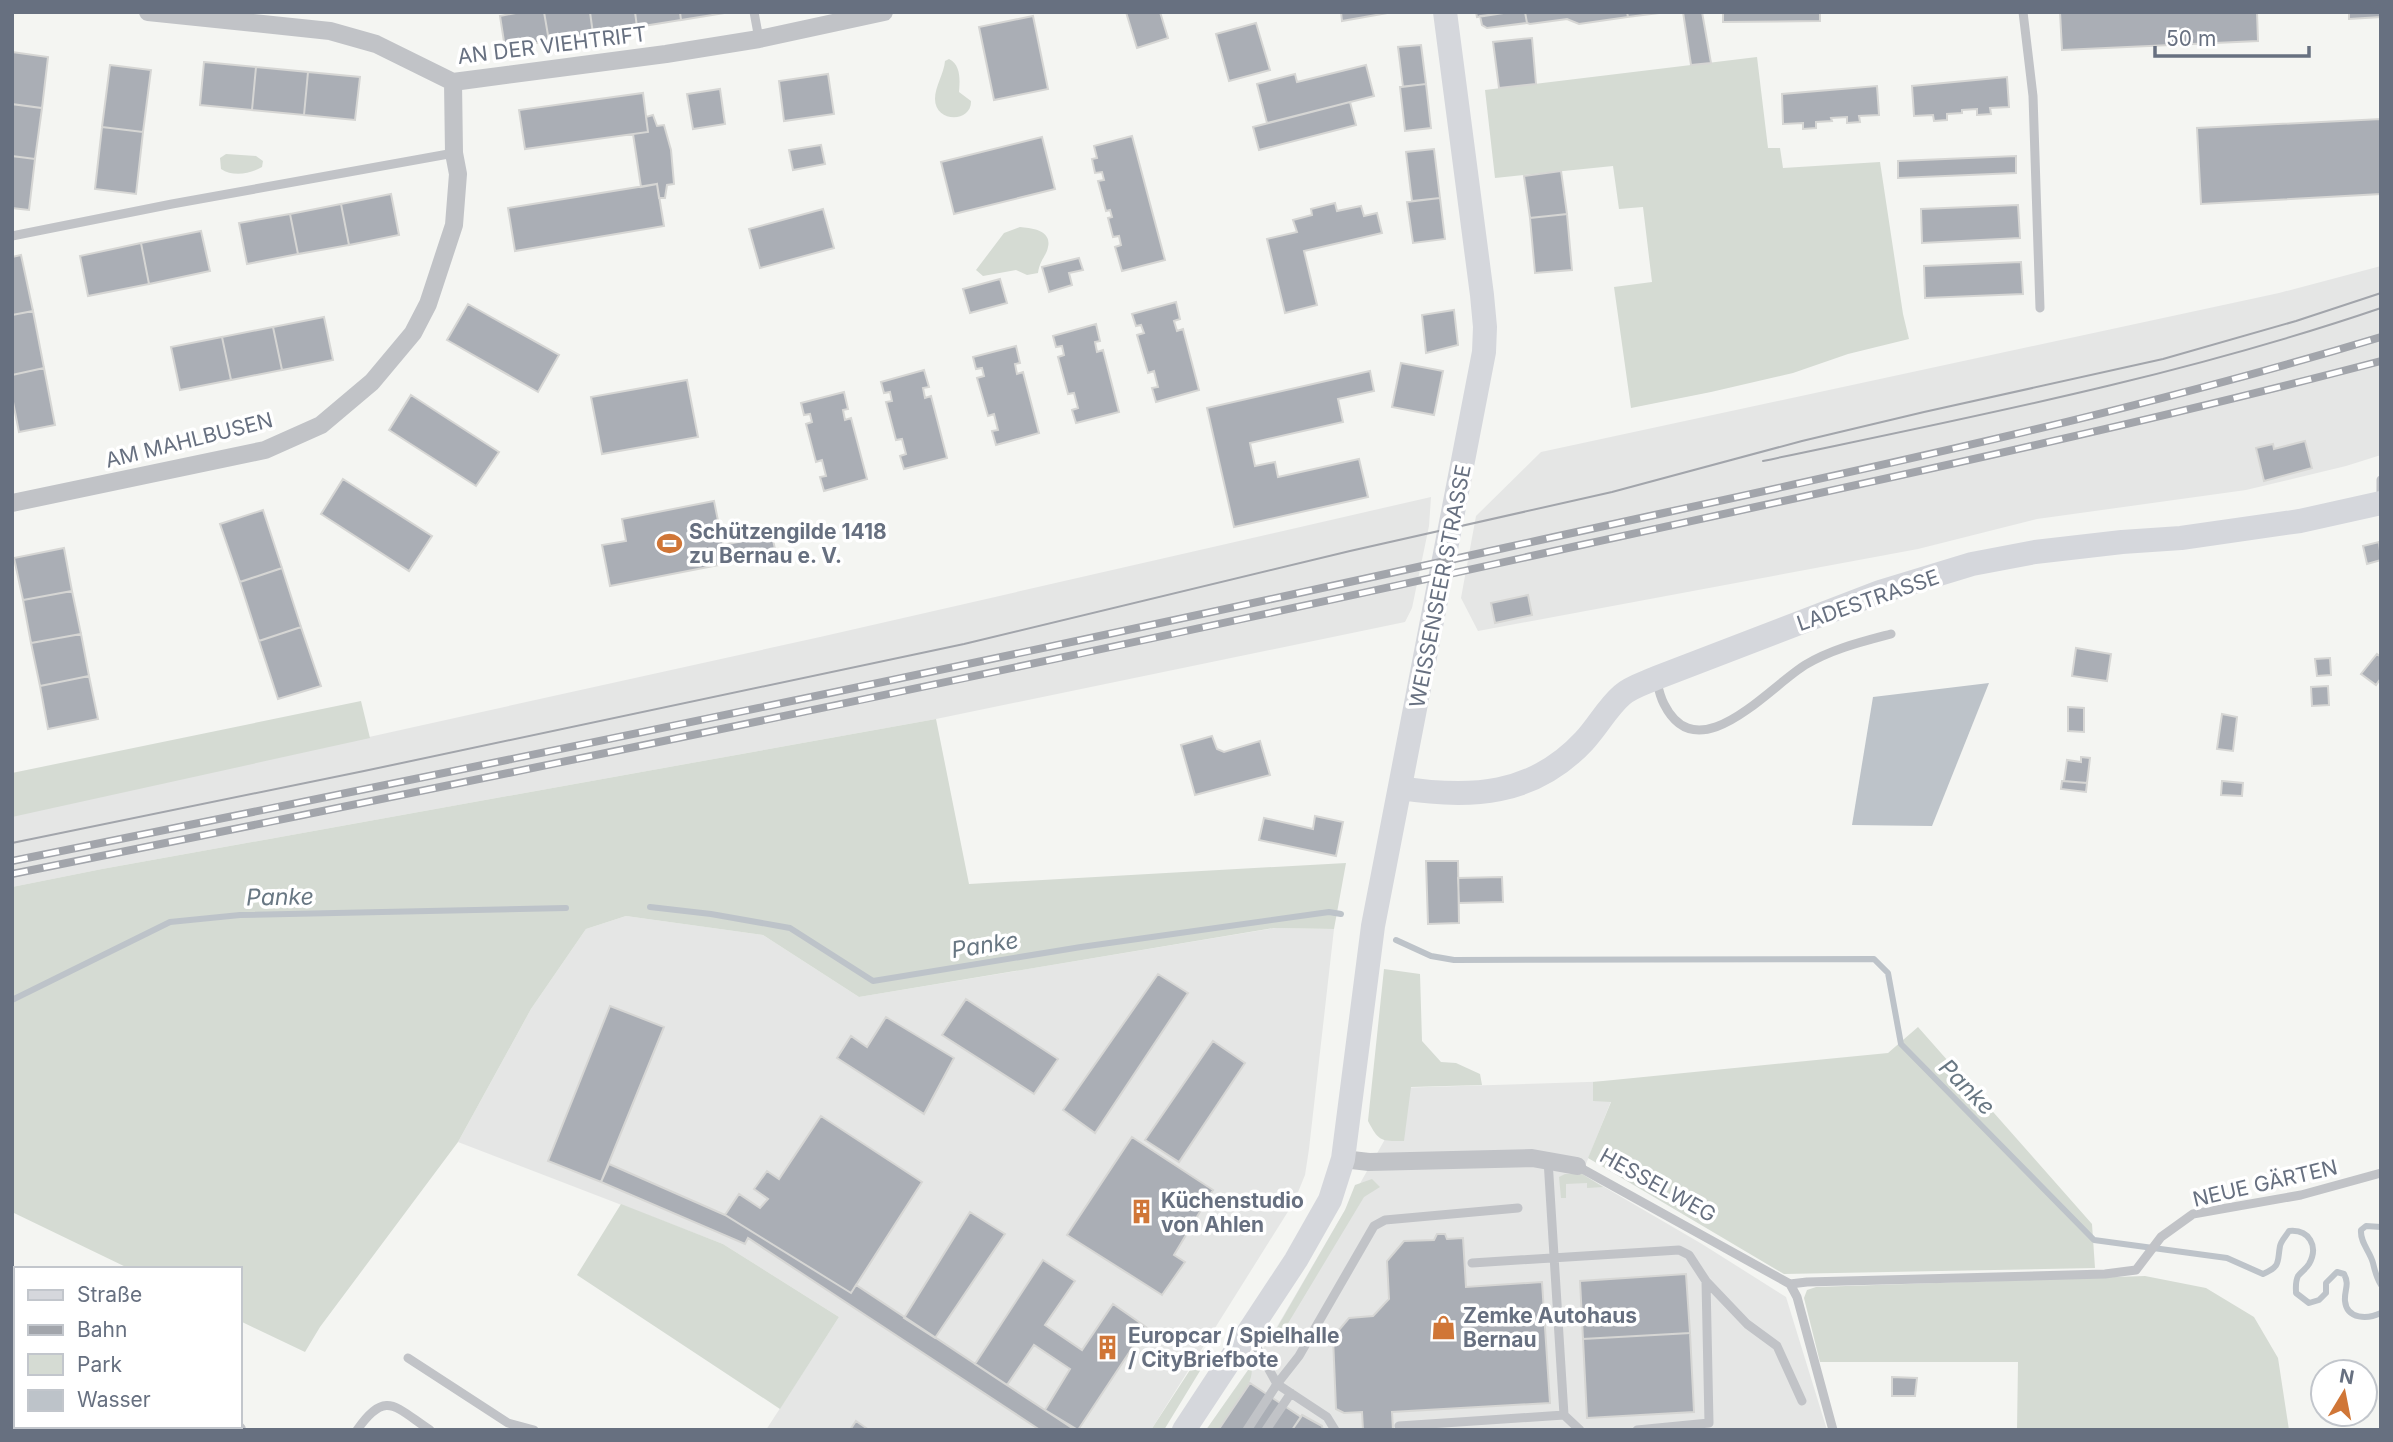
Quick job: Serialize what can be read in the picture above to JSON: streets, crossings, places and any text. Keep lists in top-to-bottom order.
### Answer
{
  "streets": {
    "main road": ["WEISSENSEER STRASSE", "LADESTRASSE"],
    "street": ["AN DER VIEHTRIFT", "AM MAHLBUSEN", "HESSELWEG"],
    "lane": ["NEUE GÄRTEN"]
  },
  "crossings": [
    ["AN DER VIEHTRIFT", "AM MAHLBUSEN"],
    ["WEISSENSEER STRASSE", "LADESTRASSE"],
    ["WEISSENSEER STRASSE", "HESSELWEG"],
    ["NEUE GÄRTEN", "HESSELWEG"]
  ],
  "water": ["Panke"],
  "places": {
    "sports": ["Schützengilde 1418 zu Bernau e. V."],
    "building": ["Küchenstudio von Ahlen", "Europcar / Spielhalle / CityBriefbote"],
    "shop": ["Zemke Autohaus Bernau"]
  },
  "legend": [
    "Straße",
    "Bahn",
    "Park",
    "Wasser"
  ],
  "scale_bar": "50 m",
  "north": "top"
}
